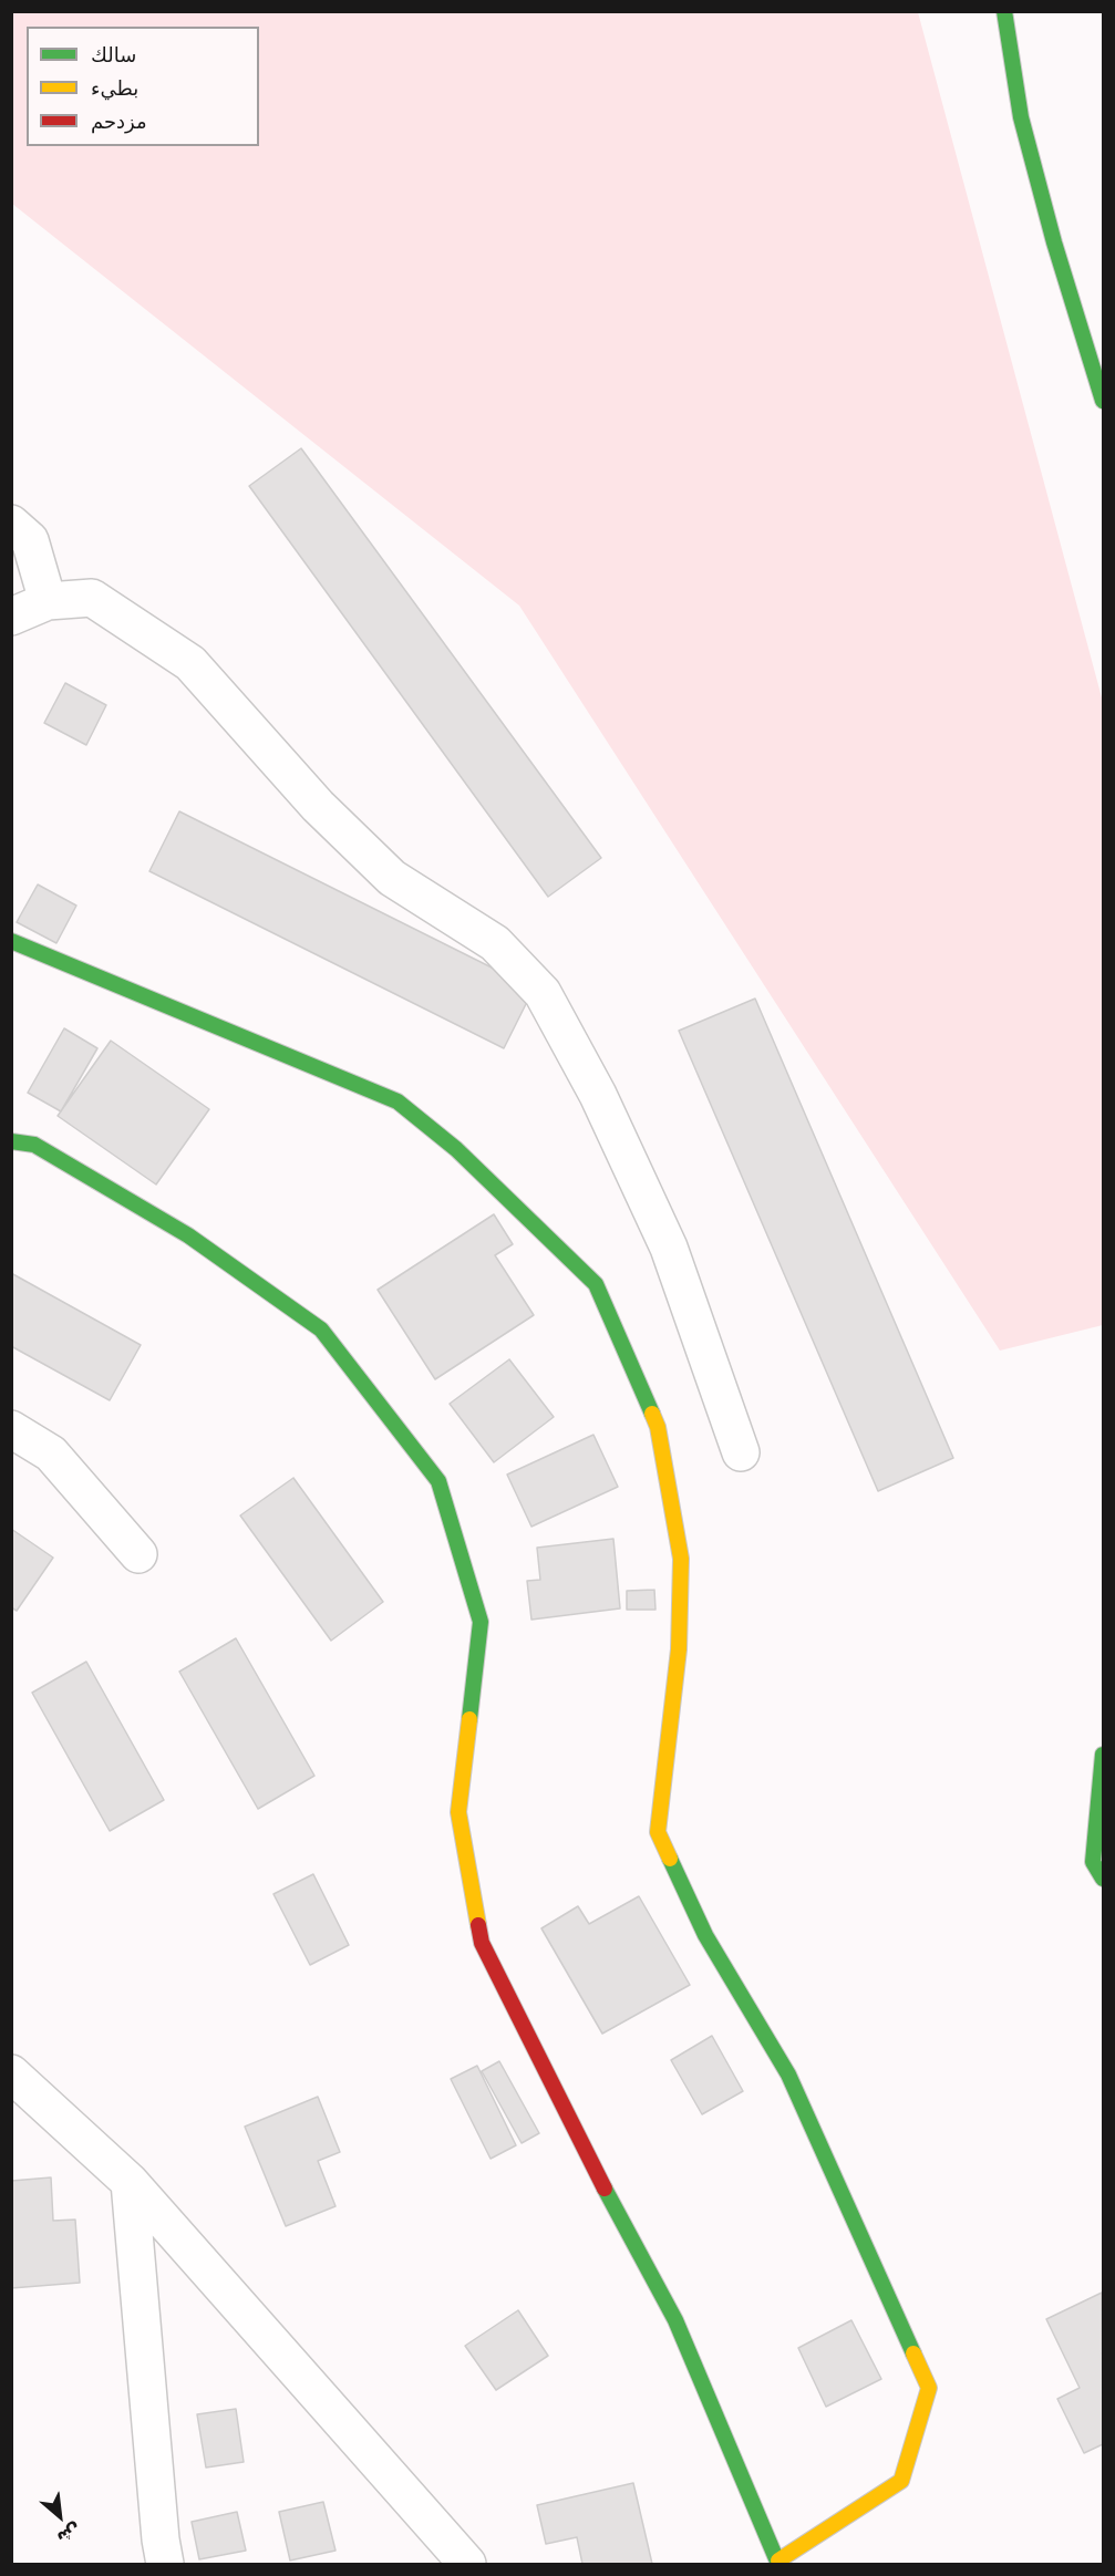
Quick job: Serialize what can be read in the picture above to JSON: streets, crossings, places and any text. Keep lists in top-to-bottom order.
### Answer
{
  "legend": ["سالك", "بطيء", "مزدحم"],
  "north": "bottom right"
}
